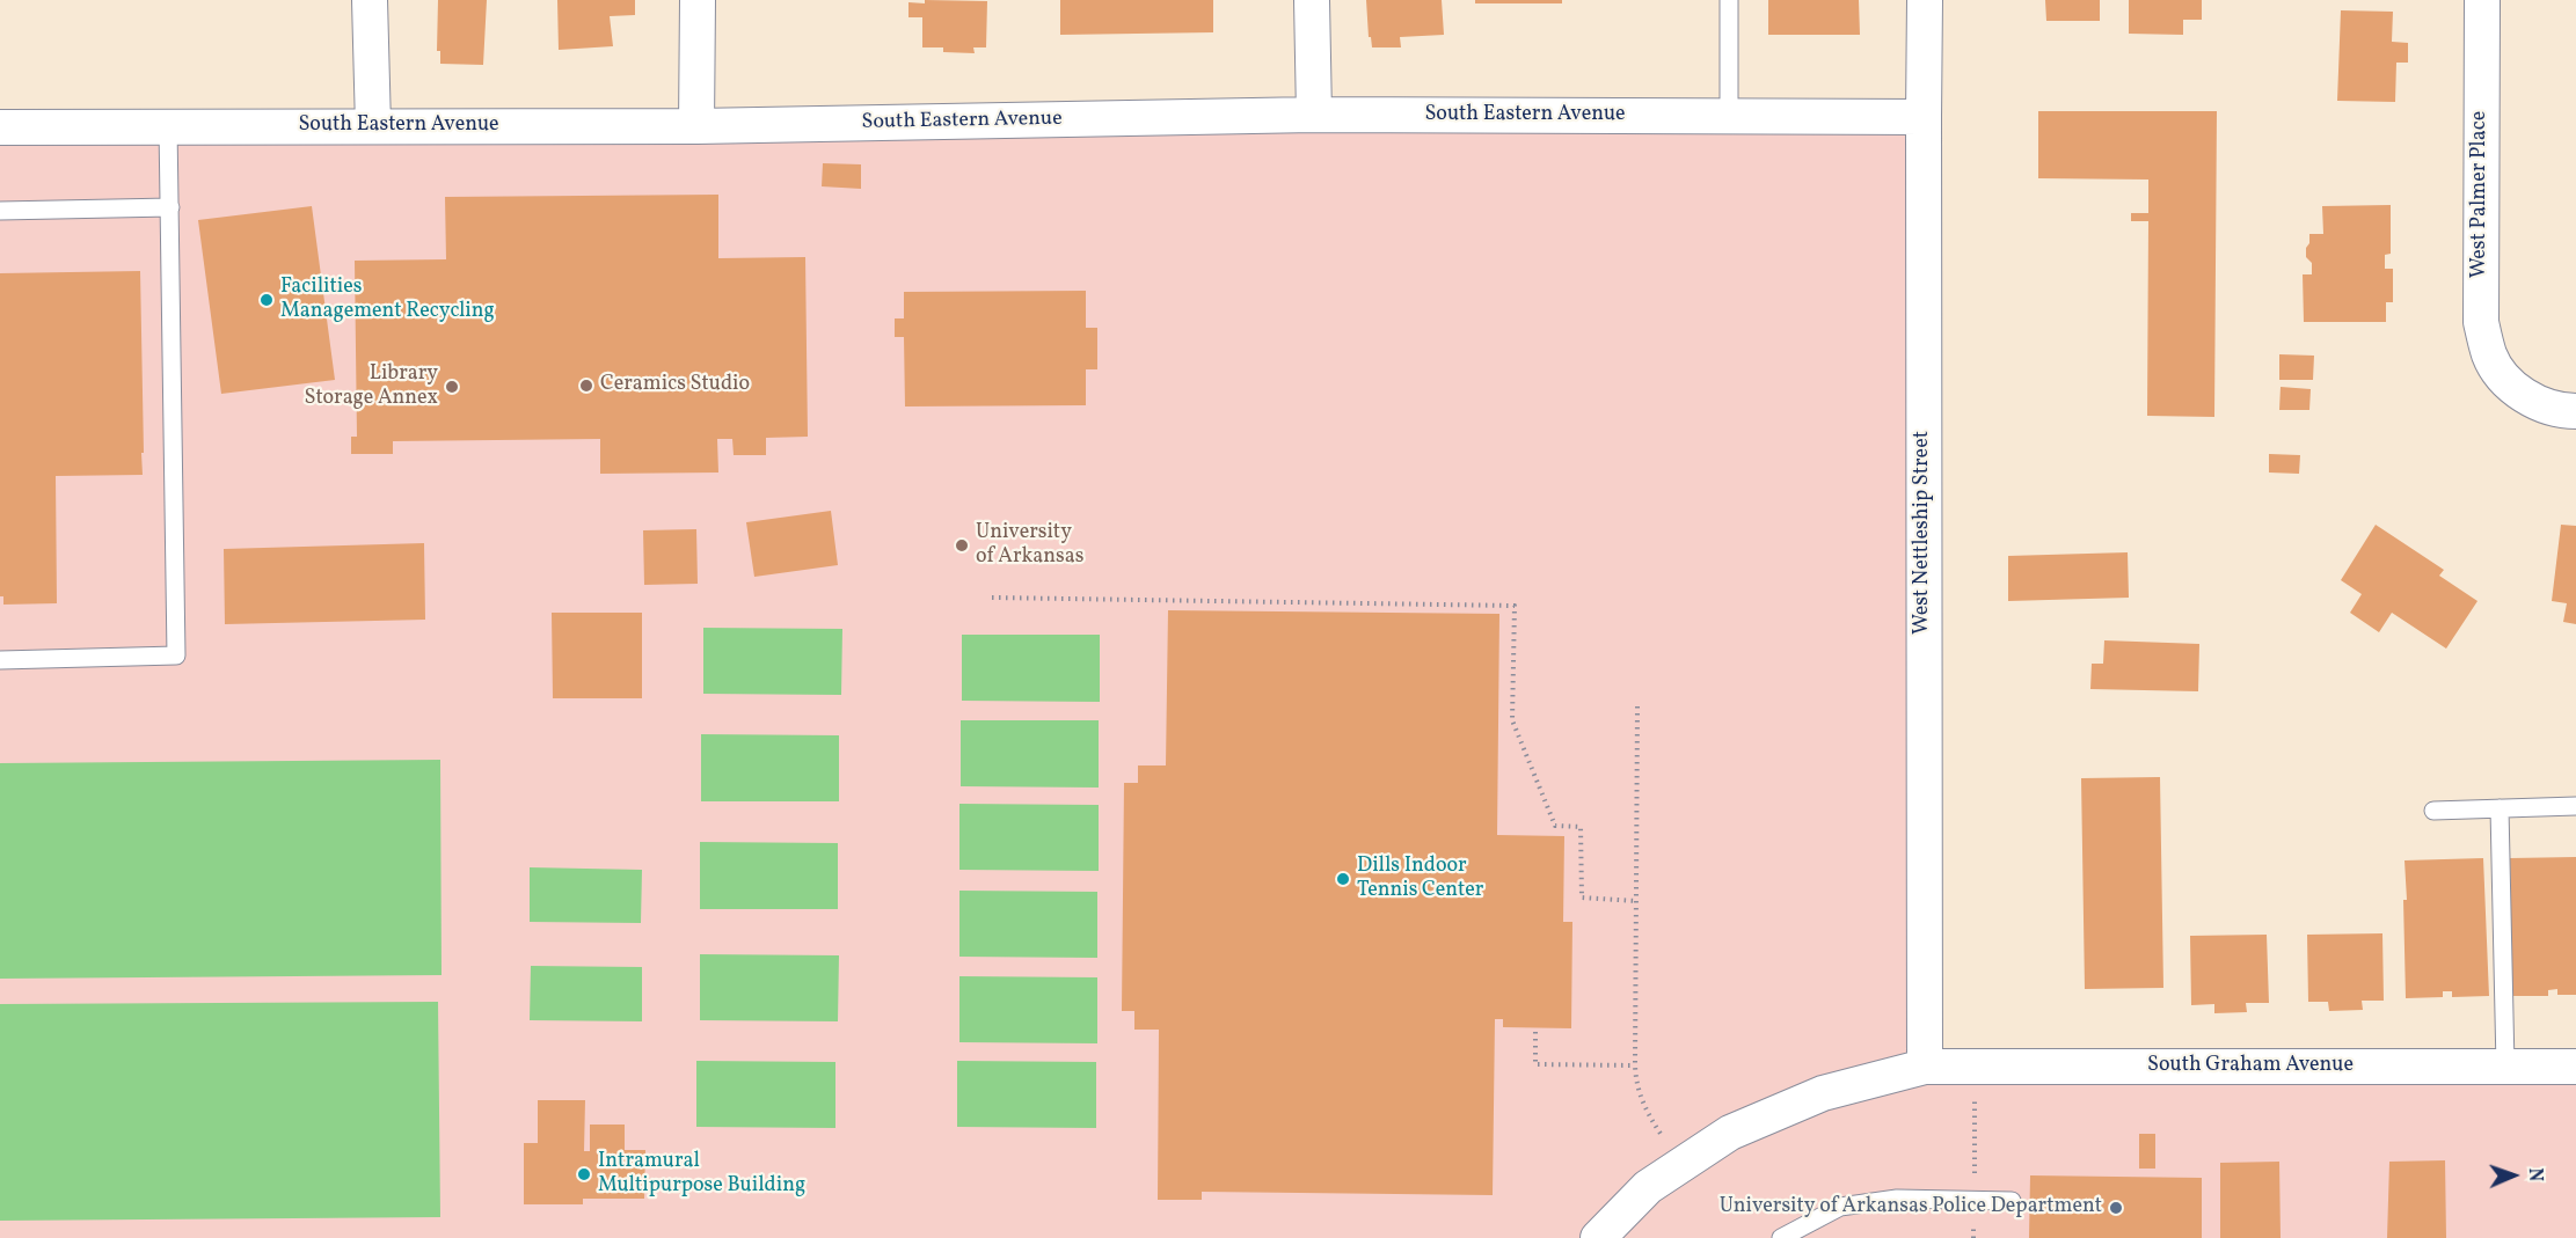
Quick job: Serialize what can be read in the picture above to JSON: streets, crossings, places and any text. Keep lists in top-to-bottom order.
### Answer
{
  "streets": {
    "street": [
      "South Eastern Avenue",
      "West Palmer Place",
      "West Nettleship Street",
      "South Graham Avenue"
    ]
  },
  "crossings": [
    ["South Eastern Avenue", "West Nettleship Street"],
    ["West Nettleship Street", "South Graham Avenue"]
  ],
  "places": [
    "Facilities Management Recycling",
    "Ceramics Studio",
    "Library Storage Annex",
    "University of Arkansas",
    "Dills Indoor Tennis Center",
    "Intramural Multipurpose Building",
    "University of Arkansas Police Department"
  ],
  "north": "right"
}
